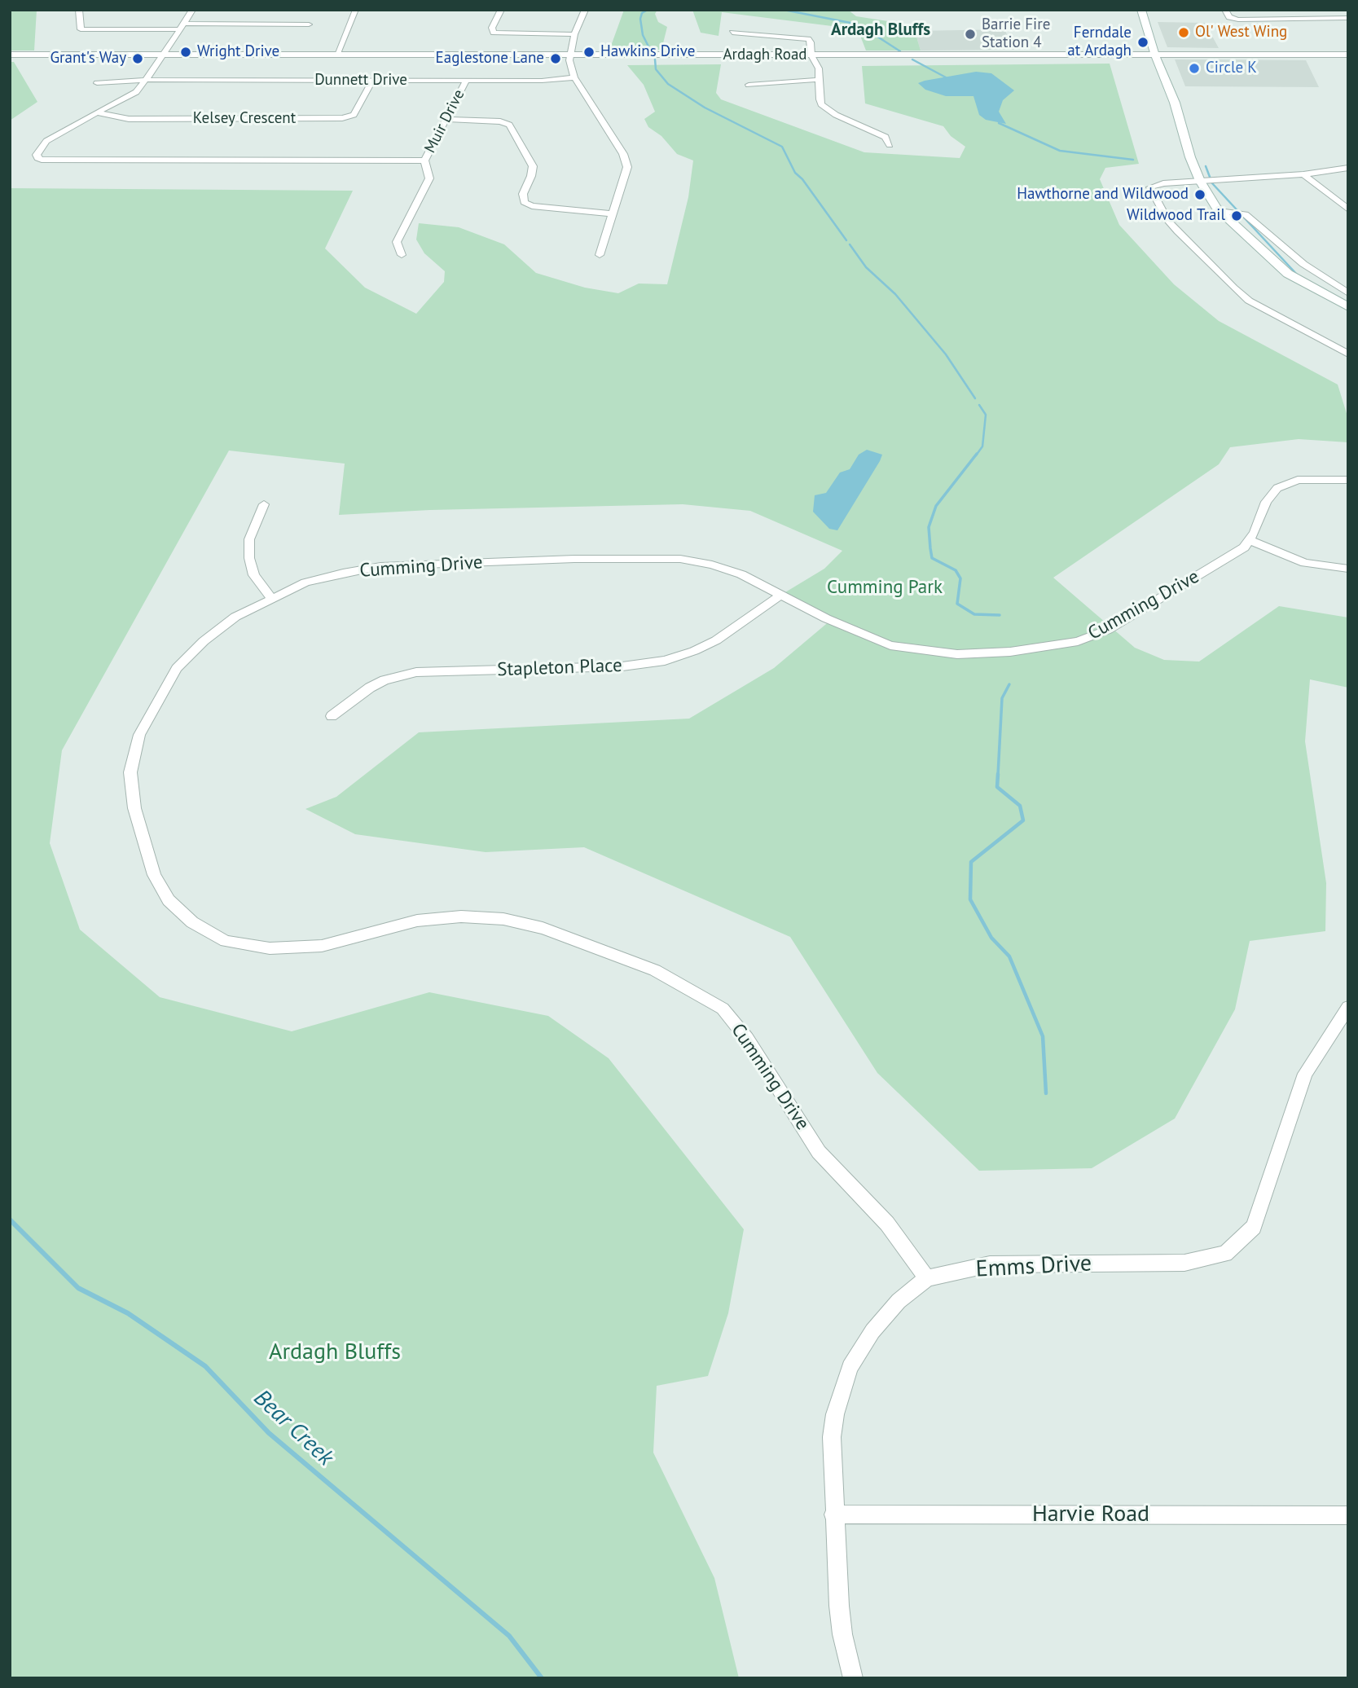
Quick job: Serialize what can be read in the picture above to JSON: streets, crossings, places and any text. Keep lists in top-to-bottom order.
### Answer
{
  "streets": {
    "street": [
      "Ardagh Road",
      "Dunnett Drive",
      "Kelsey Crescent",
      "Muir Drive",
      "Cumming Drive",
      "Stapleton Place",
      "Emms Drive",
      "Harvie Road"
    ]
  },
  "crossings": [
    ["Dunnett Drive", "Kelsey Crescent"],
    ["Dunnett Drive", "Muir Drive"],
    ["Cumming Drive", "Stapleton Place"],
    ["Cumming Drive", "Emms Drive"],
    ["Emms Drive", "Harvie Road"]
  ],
  "districts": ["Ardagh Bluffs"],
  "water": ["Bear Creek"],
  "parks": ["Cumming Park", "Ardagh Bluffs"],
  "places": [
    "Ol' West Wing",
    "Barrie Fire Station 4",
    "Ferndale at Ardagh",
    "Wright Drive",
    "Hawkins Drive",
    "Grant's Way",
    "Eaglestone Lane",
    "Circle K",
    "Hawthorne and Wildwood",
    "Wildwood Trail"
  ]
}
